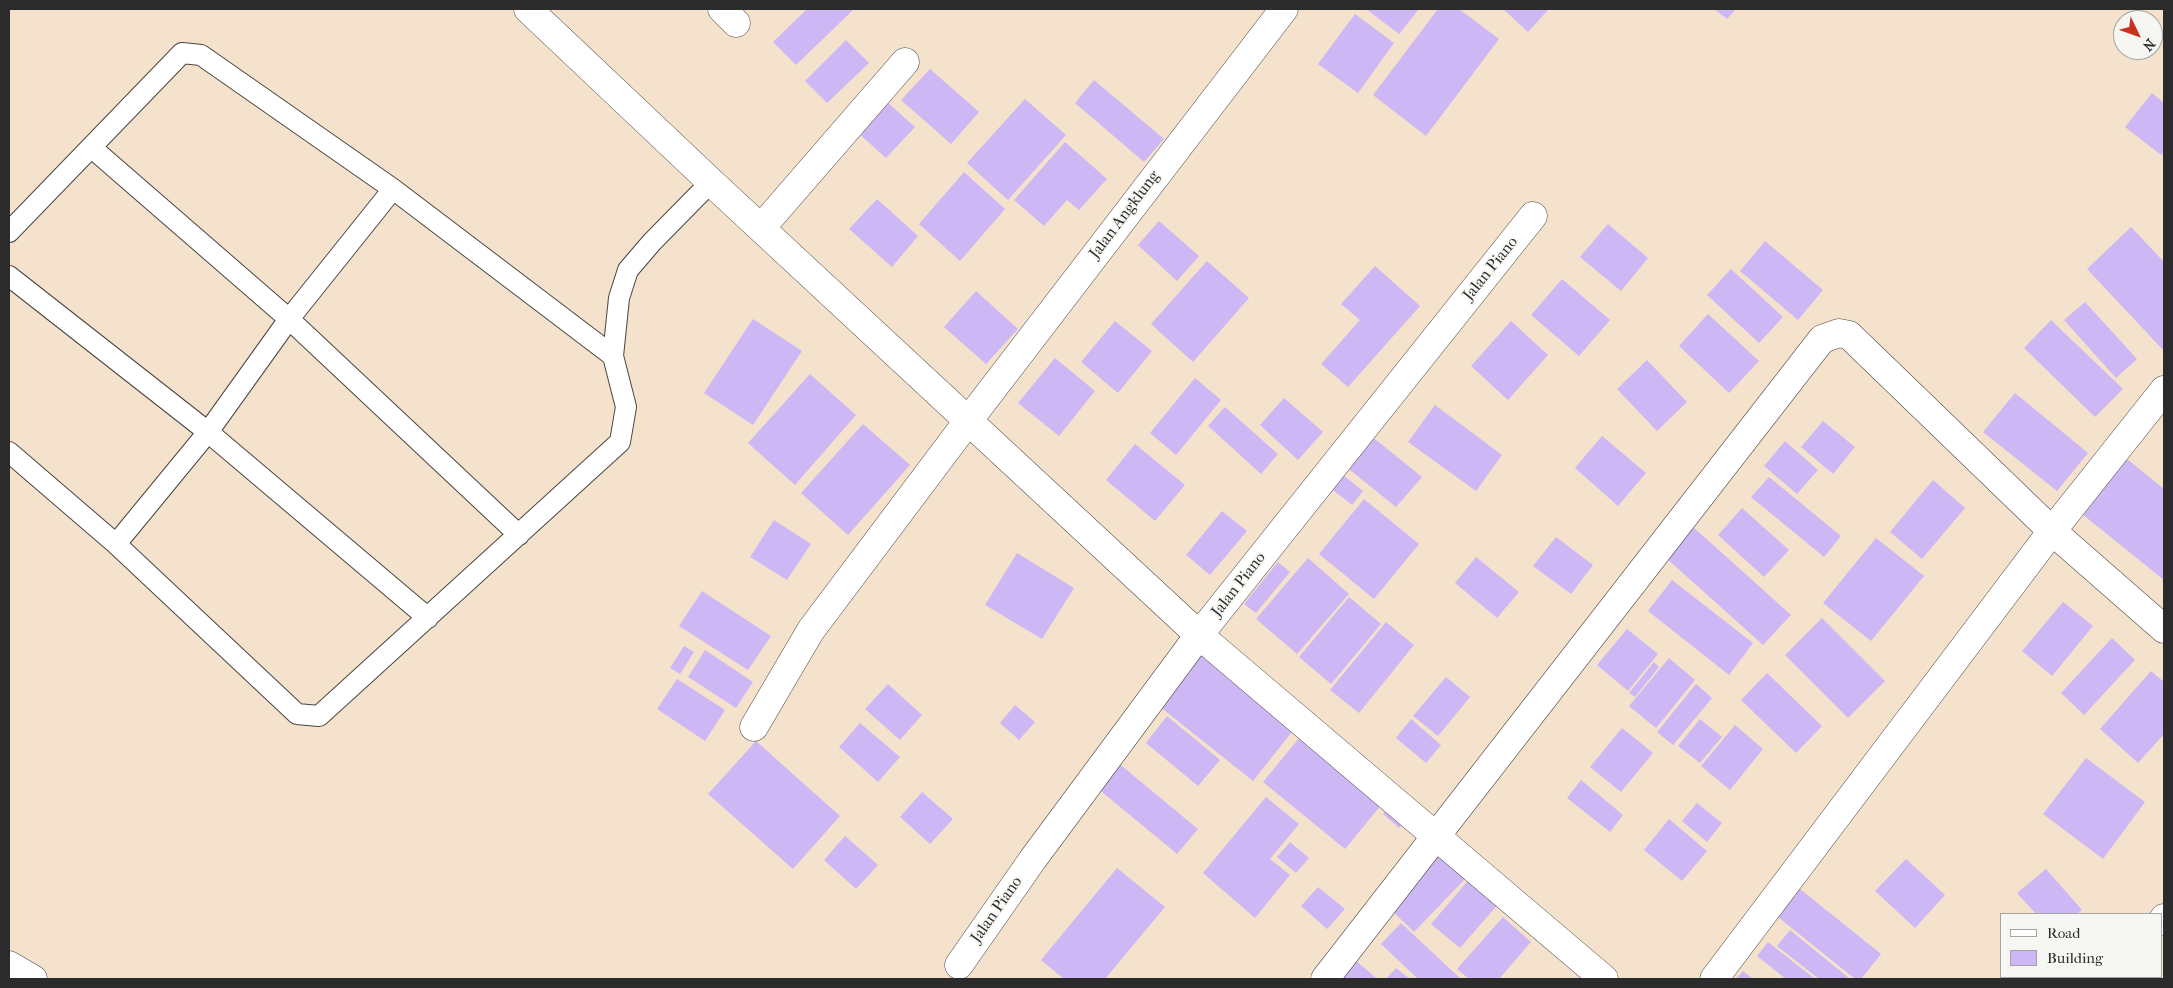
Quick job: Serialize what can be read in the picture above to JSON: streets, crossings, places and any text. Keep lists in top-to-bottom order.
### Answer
{
  "streets": {
    "main road": ["Jalan Angklung", "Jalan Piano"]
  },
  "legend": ["Road", "Building"],
  "north": "bottom right"
}
